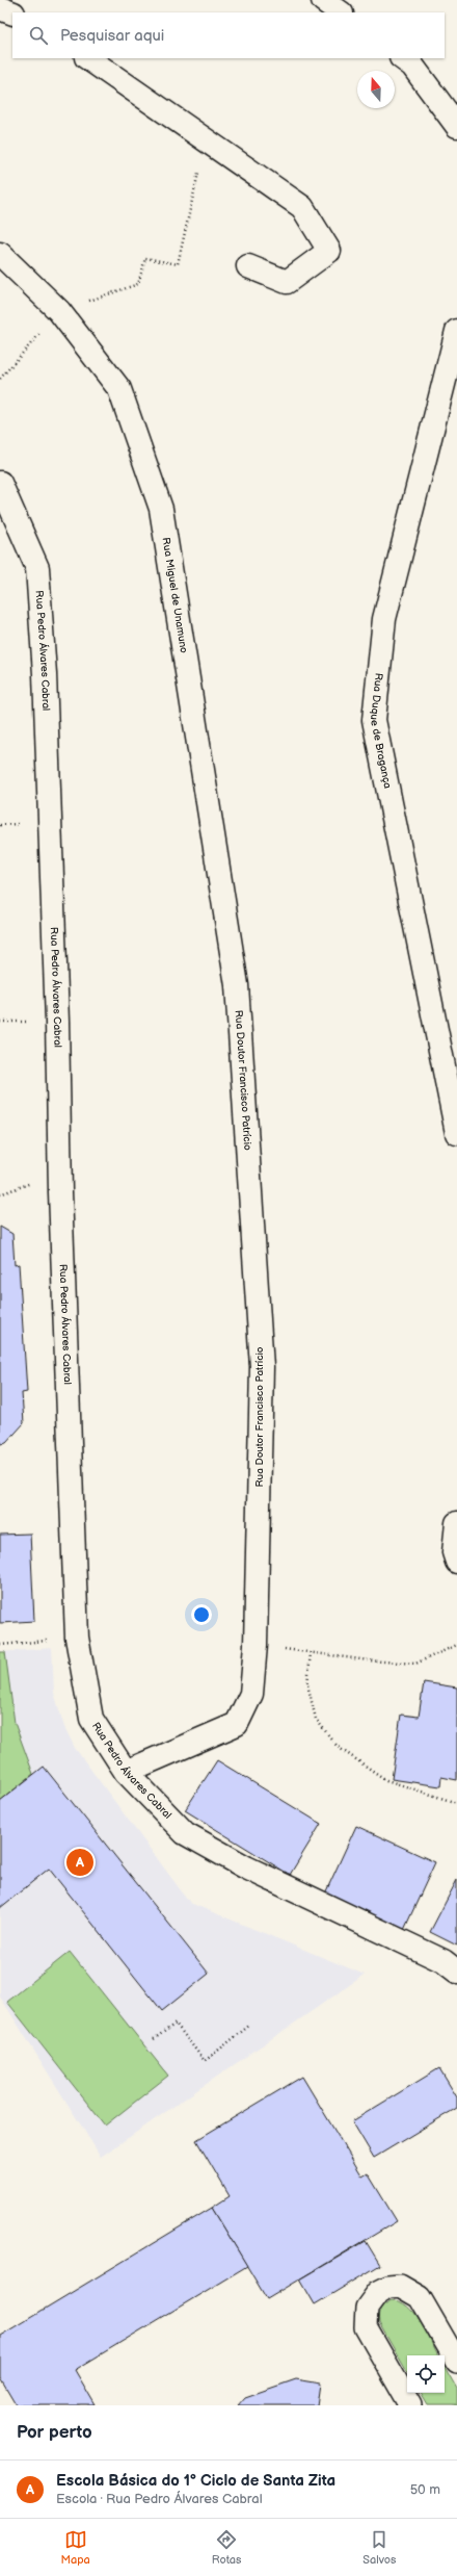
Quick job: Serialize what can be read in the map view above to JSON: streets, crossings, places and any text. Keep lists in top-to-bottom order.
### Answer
{
  "streets": {
    "street": [
      "Rua Miguel de Unamuno",
      "Rua Pedro Álvares Cabral",
      "Rua Duque de Bragança",
      "Rua Doutor Francisco Patrício"
    ]
  },
  "crossings": [
    ["Rua Miguel de Unamuno", "Rua Doutor Francisco Patrício"],
    ["Rua Pedro Álvares Cabral", "Rua Doutor Francisco Patrício"]
  ],
  "north": "top",
  "page": {
    "search": "Pesquisar aqui",
    "pins": "A",
    "heading": "Por perto",
    "list": [
      {
        "mark": "A",
        "name": "Escola Básica do 1º Ciclo de Santa Zita",
        "note": "Escola · Rua Pedro Álvares Cabral",
        "value": "50 m"
      }
    ],
    "nav": ["Mapa", "Rotas", "Salvos"]
  }
}
